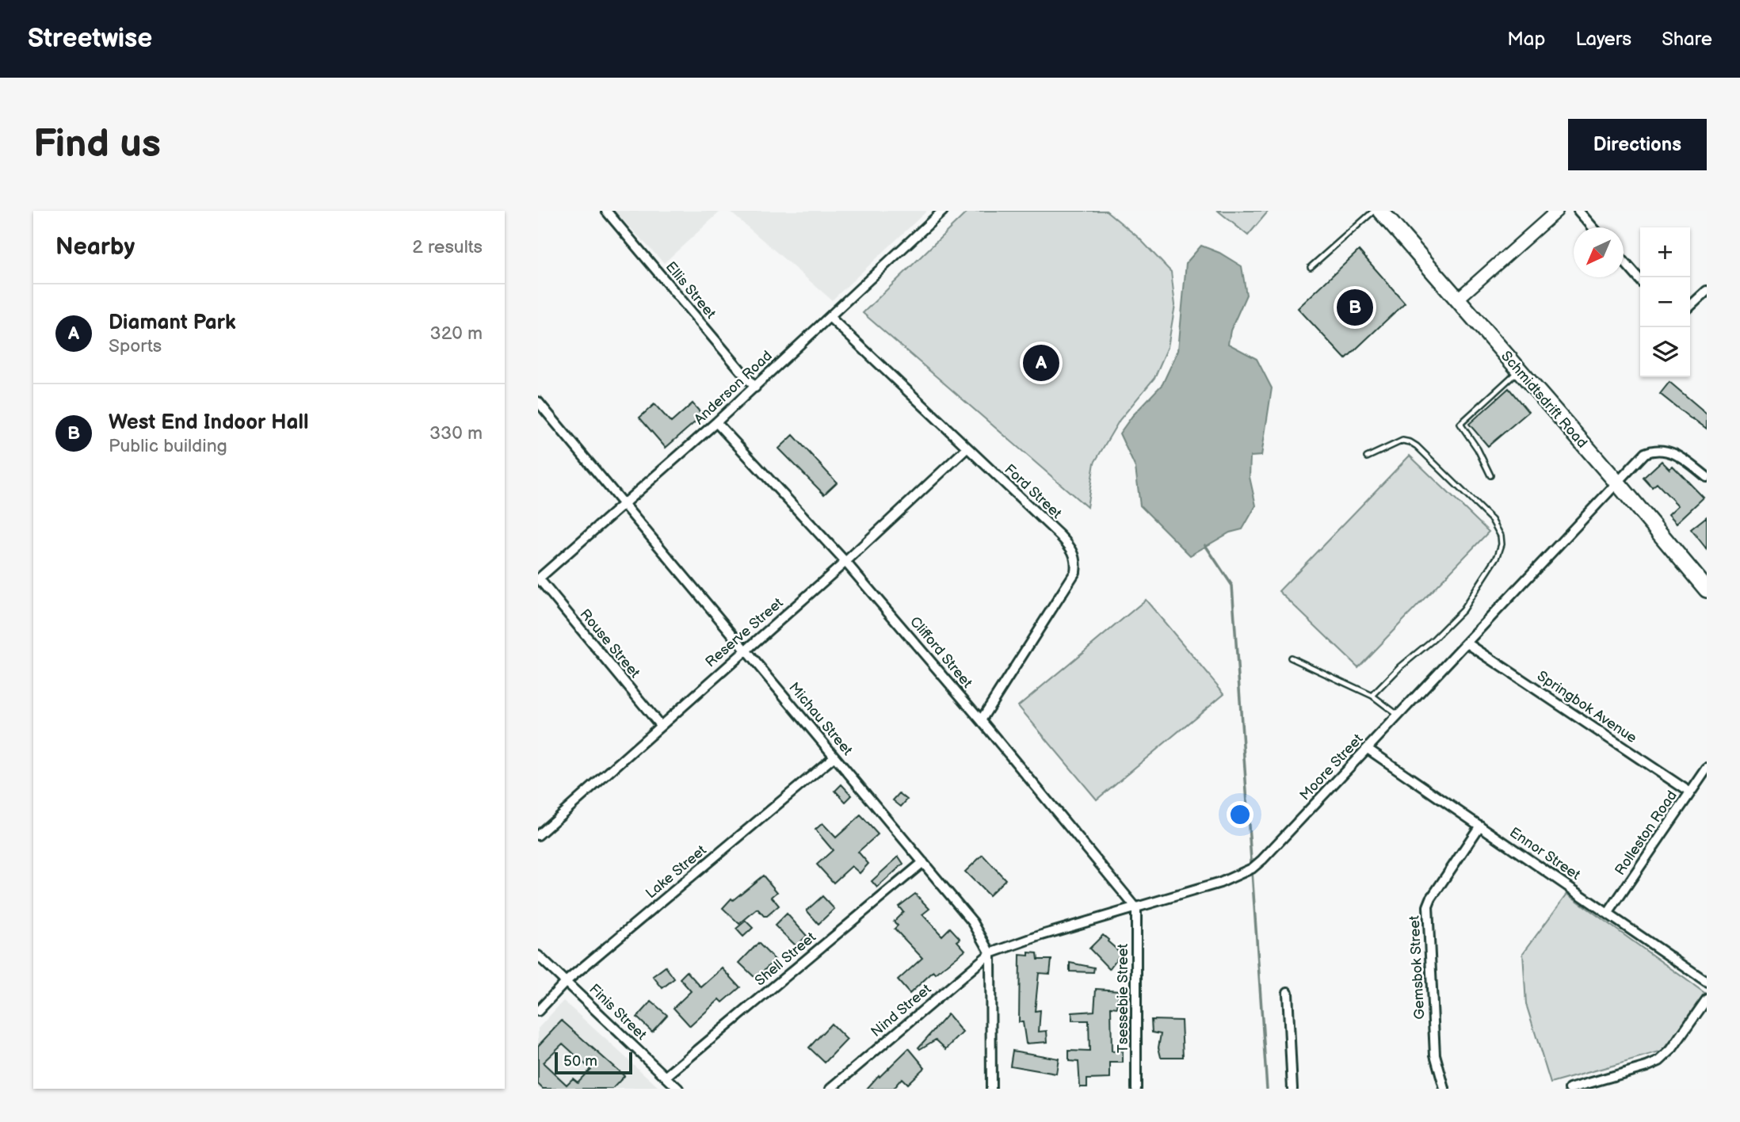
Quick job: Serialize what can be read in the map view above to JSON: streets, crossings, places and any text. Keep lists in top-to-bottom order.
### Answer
{
  "streets": {
    "highway": ["Schmidtsdrift Road"],
    "street": [
      "Ellis Street",
      "Anderson Road",
      "Ford Street",
      "Reserve Street",
      "Rouse Street",
      "Clifford Street",
      "Springbok Avenue",
      "Michau Street",
      "Moore Street",
      "Rolleston Road",
      "Ennor Street",
      "Lake Street",
      "Shell Street",
      "Gemsbok Street",
      "Tsessebie Street",
      "Nind Street",
      "Finis Street"
    ]
  },
  "crossings": [
    ["Ellis Street", "Anderson Road"],
    ["Anderson Road", "Ford Street"],
    ["Anderson Road", "Rouse Street"],
    ["Anderson Road", "Clifford Street"],
    ["Anderson Road", "Michau Street"],
    ["Schmidtsdrift Road", "Moore Street"],
    ["Ford Street", "Reserve Street"],
    ["Ford Street", "Clifford Street"],
    ["Reserve Street", "Rouse Street"],
    ["Reserve Street", "Clifford Street"],
    ["Reserve Street", "Michau Street"],
    ["Clifford Street", "Moore Street"],
    ["Clifford Street", "Tsessebie Street"],
    ["Springbok Avenue", "Moore Street"],
    ["Springbok Avenue", "Rolleston Road"],
    ["Michau Street", "Moore Street"],
    ["Michau Street", "Lake Street"],
    ["Michau Street", "Shell Street"],
    ["Michau Street", "Nind Street"],
    ["Moore Street", "Ennor Street"],
    ["Moore Street", "Tsessebie Street"],
    ["Moore Street", "Nind Street"],
    ["Rolleston Road", "Ennor Street"],
    ["Ennor Street", "Gemsbok Street"],
    ["Lake Street", "Finis Street"],
    ["Shell Street", "Finis Street"]
  ],
  "scale_bar": "50 m",
  "north": "bottom left",
  "page": {
    "header": "Streetwise",
    "nav": ["Map", "Layers", "Share"],
    "buttons": "Directions",
    "title": "Find us",
    "heading": ["Nearby", "2 results"],
    "map_buttons": ["+", "−"],
    "list": [
      {
        "mark": "A",
        "name": "Diamant Park",
        "note": "Sports",
        "value": "320 m"
      },
      {
        "mark": "B",
        "name": "West End Indoor Hall",
        "note": "Public building",
        "value": "330 m"
      }
    ],
    "pins": ["B", "A"],
    "scale": "50 m"
  }
}
